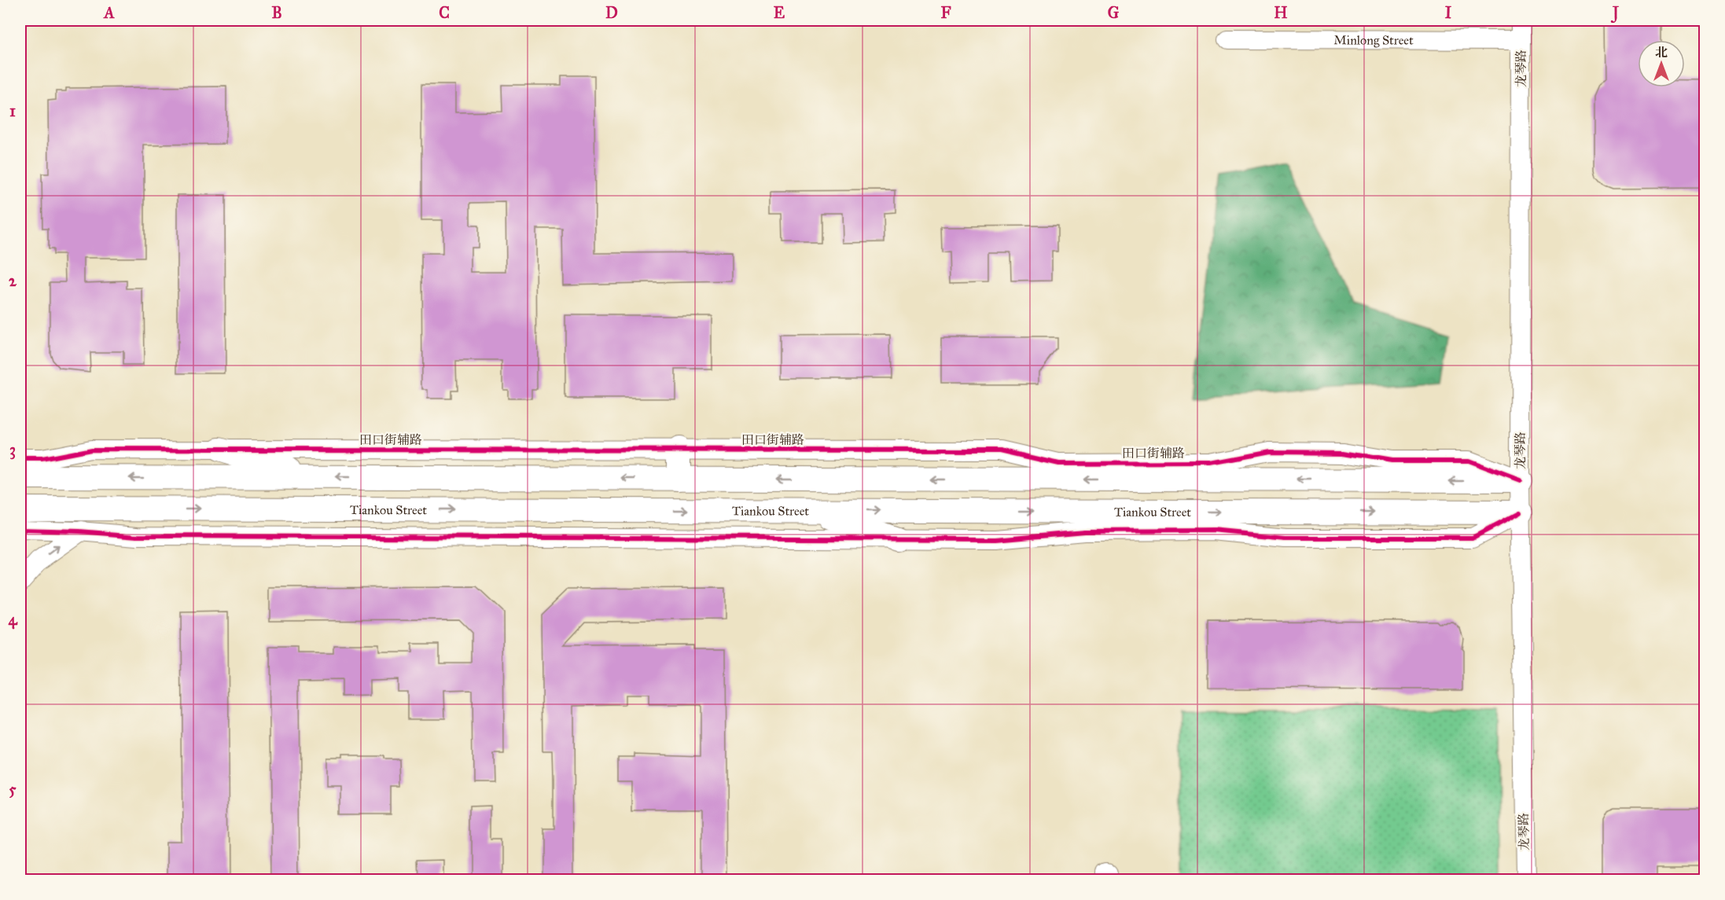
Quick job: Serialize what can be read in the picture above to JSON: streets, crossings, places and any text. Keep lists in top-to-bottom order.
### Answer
{
  "streets": {
    "main road": ["Tiankou Street"],
    "street": ["Minlong Street", "龙琴路", "田口街辅路"]
  },
  "crossings": [
    ["Minlong Street", "龙琴路"],
    ["龙琴路", "田口街辅路"],
    ["龙琴路", "Tiankou Street"]
  ],
  "north": "top",
  "grid": {
    "columns": [
      "A",
      "B",
      "C",
      "D",
      "E",
      "F",
      "G",
      "H",
      "I",
      "J"
    ],
    "rows": [
      "1",
      "2",
      "3",
      "4",
      "5"
    ]
  }
}
